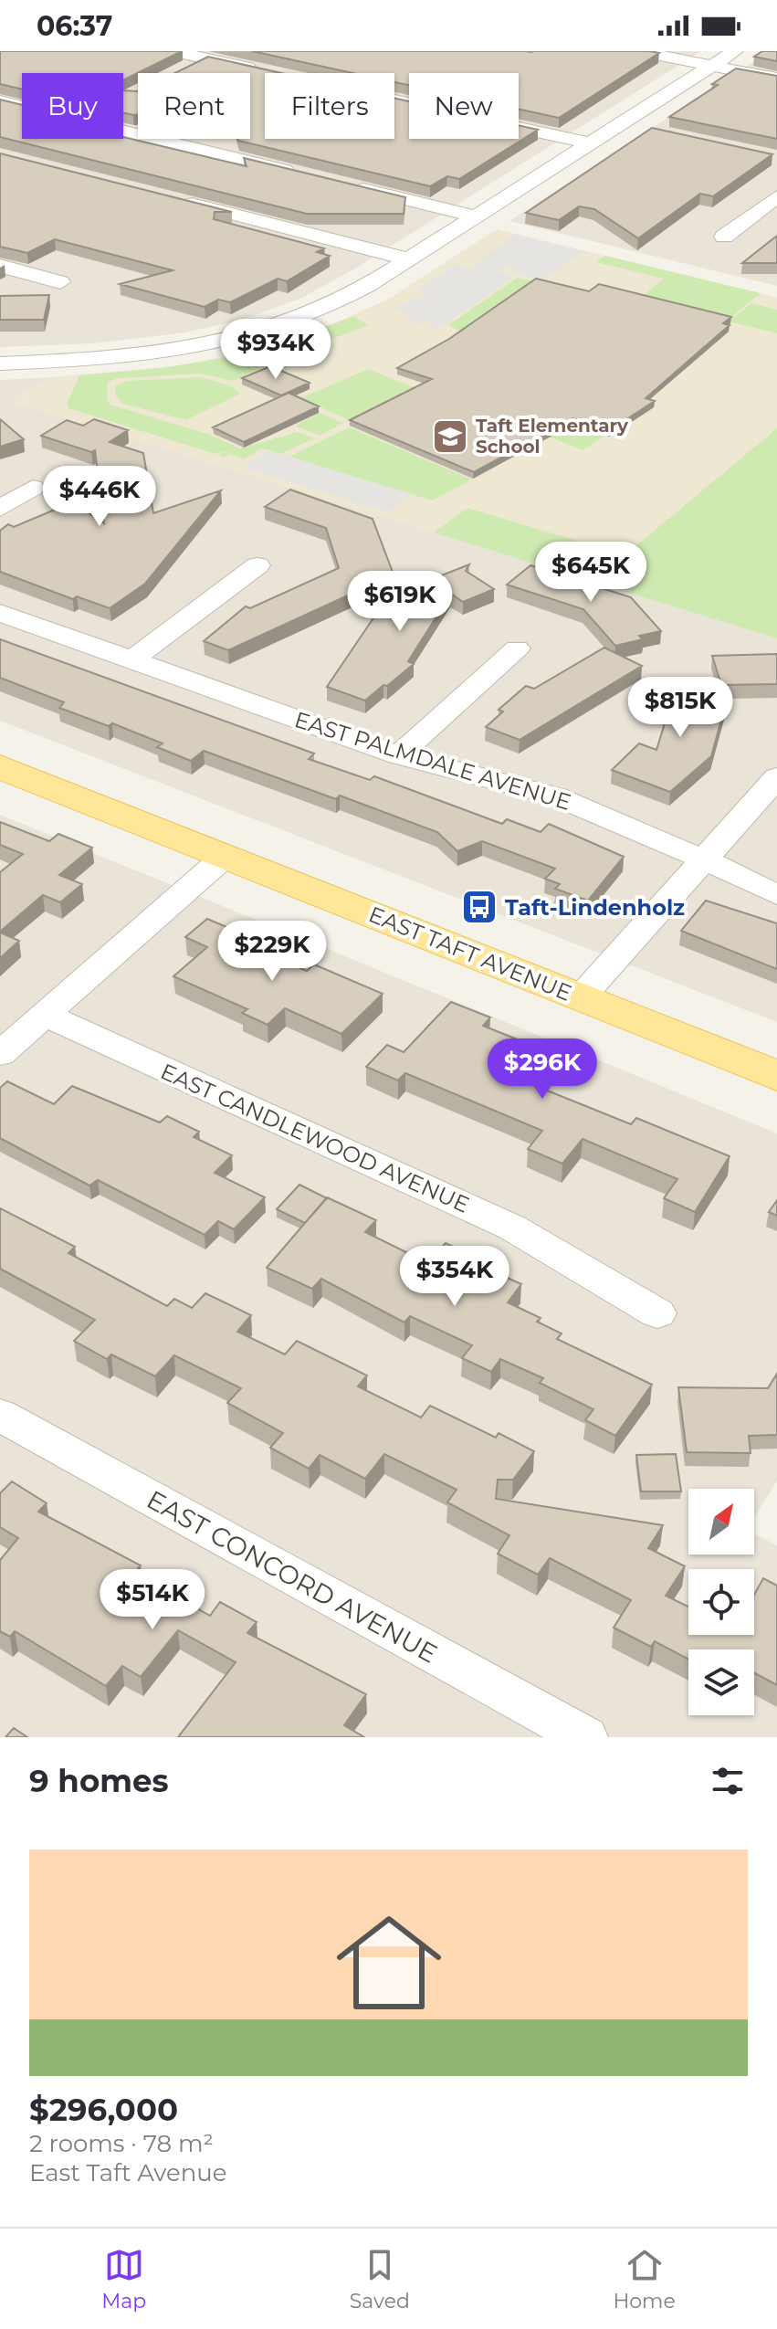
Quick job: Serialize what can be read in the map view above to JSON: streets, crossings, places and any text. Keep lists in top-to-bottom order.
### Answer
{
  "streets": {
    "main road": ["EAST TAFT AVENUE"],
    "street": ["EAST PALMDALE AVENUE", "EAST CANDLEWOOD AVENUE", "EAST CONCORD AVENUE"]
  },
  "places": {
    "school or university": ["Taft Elementary School"],
    "bus stop": ["Taft-Lindenholz"]
  },
  "north": "top right",
  "page": {
    "status": "06:37",
    "chip": [
      "Buy",
      "Rent",
      "Filters",
      "New"
    ],
    "price": [
      "$934K",
      "$446K",
      "$645K",
      "$619K",
      "$815K",
      "$229K",
      "$296K",
      "$354K",
      "$514K"
    ],
    "heading": "9 homes",
    "list": [
      {
        "name": "$296,000",
        "note": "2 rooms · 78 m² · East Taft Avenue"
      }
    ],
    "tabs": ["Map", "Saved", "Home"]
  }
}
